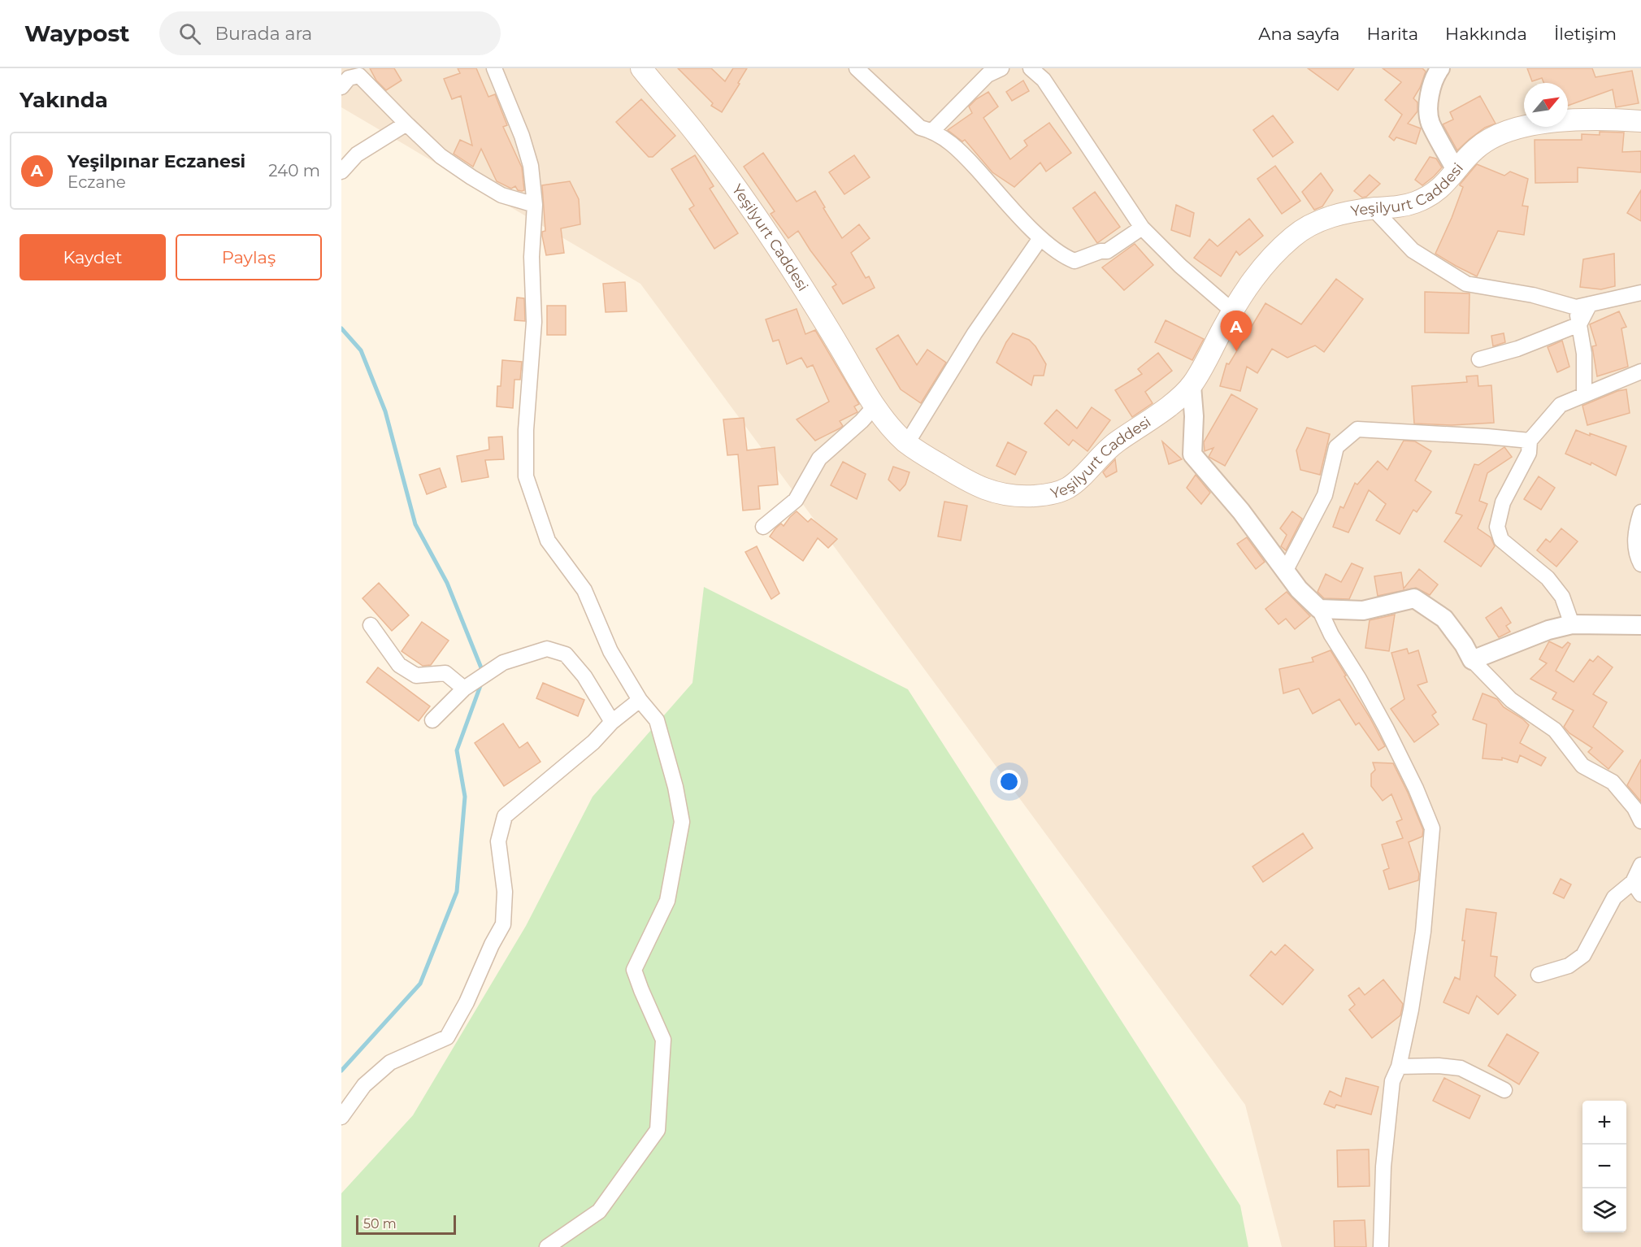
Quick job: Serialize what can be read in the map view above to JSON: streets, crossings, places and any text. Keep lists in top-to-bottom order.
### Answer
{
  "streets": {
    "main road": ["Yeşilyurt Caddesi"]
  },
  "scale_bar": "50 m",
  "north": "top right",
  "page": {
    "header": "Waypost",
    "search": "Burada ara",
    "nav": [
      "Ana sayfa",
      "Harita",
      "Hakkında",
      "İletişim"
    ],
    "heading": "Yakında",
    "list": [
      {
        "mark": "A",
        "name": "Yeşilpınar Eczanesi",
        "note": "Eczane",
        "value": "240 m"
      }
    ],
    "buttons": ["Kaydet", "Paylaş"],
    "pins": "A",
    "map_buttons": ["+", "−"],
    "scale": "50 m"
  }
}
